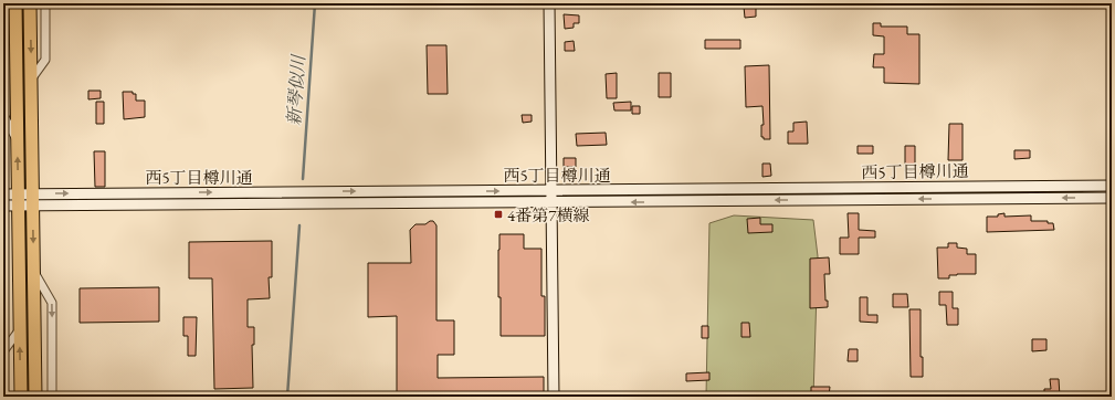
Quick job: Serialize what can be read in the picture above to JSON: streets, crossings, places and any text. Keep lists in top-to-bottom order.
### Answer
{
  "streets": {
    "main road": ["西5丁目樽川通"]
  },
  "water": ["新琴似川"],
  "places": {
    "transit": ["4番第7横線"]
  }
}
